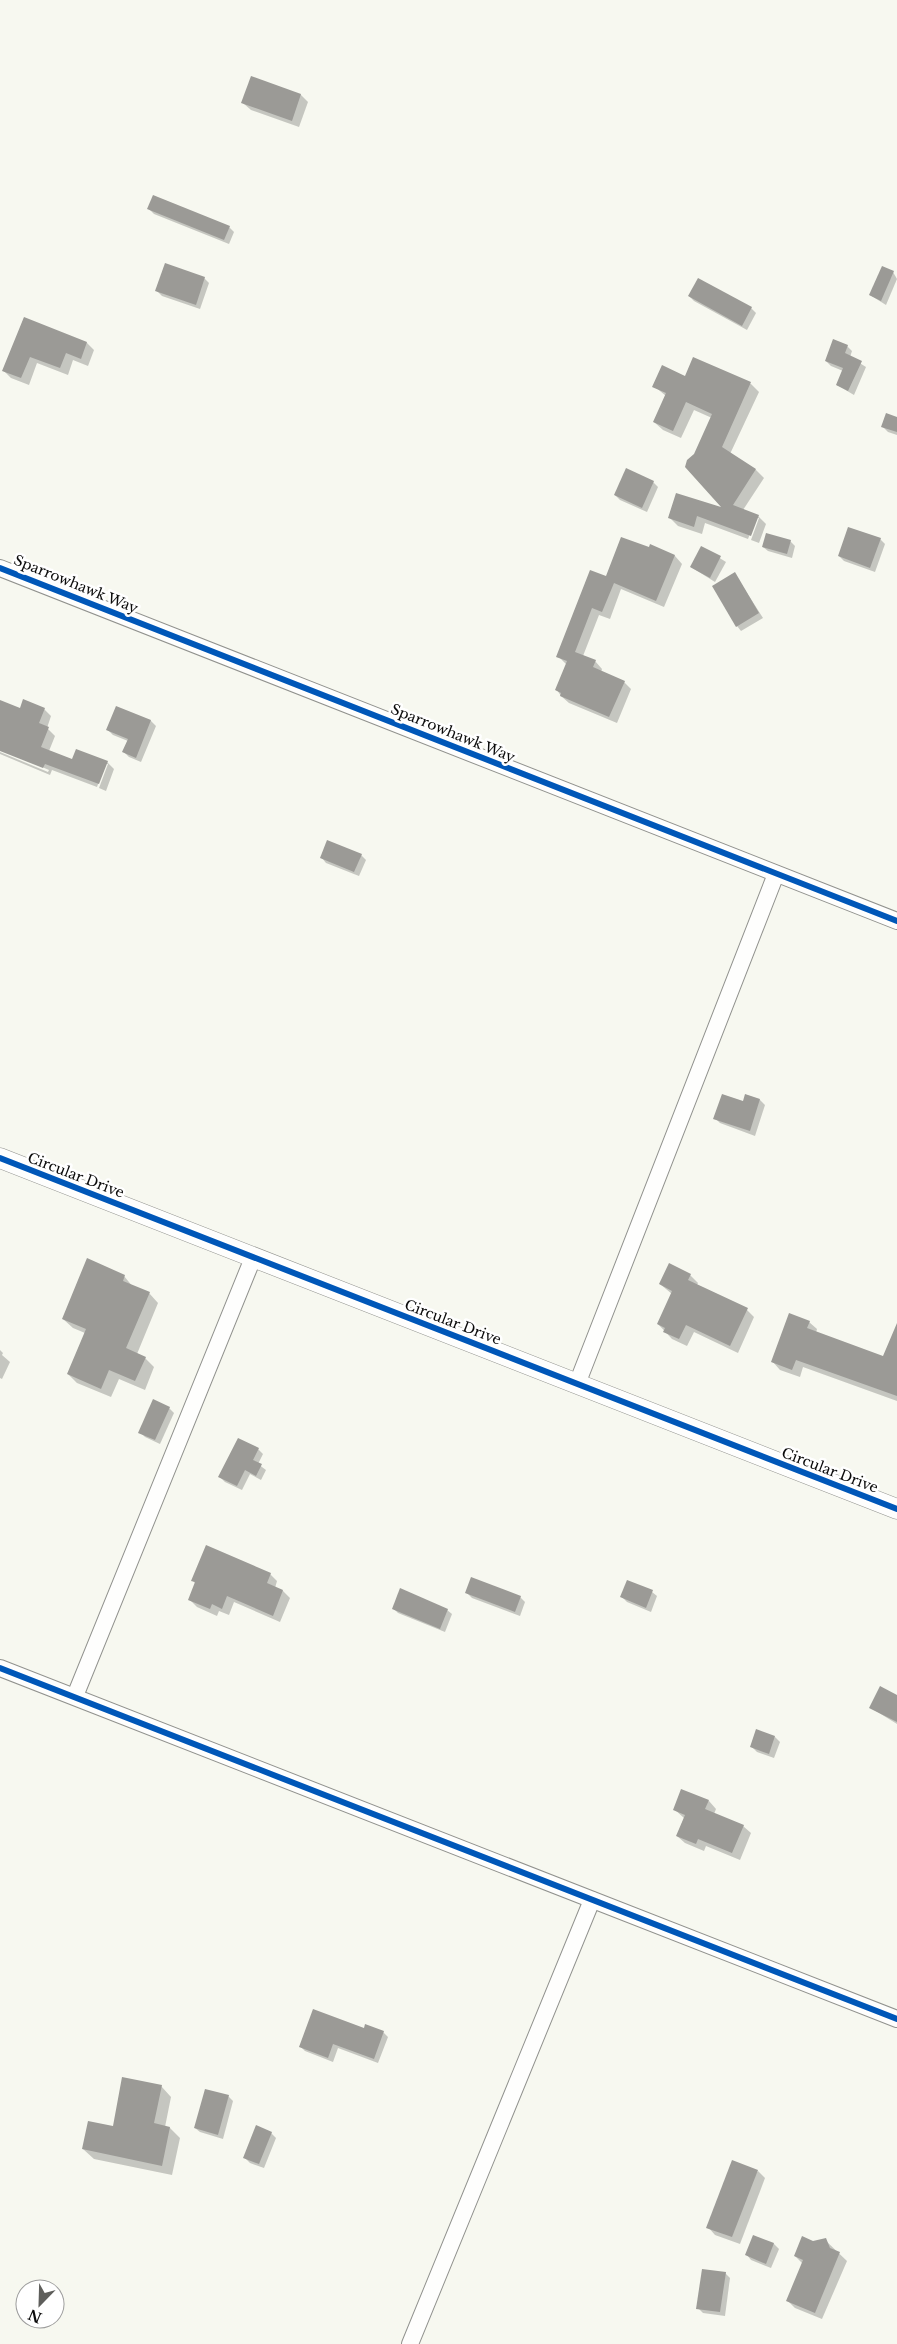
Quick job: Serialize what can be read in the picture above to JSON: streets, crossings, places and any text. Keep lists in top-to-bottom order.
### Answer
{
  "streets": {
    "street": ["Sparrowhawk Way", "Circular Drive"]
  },
  "north": "bottom left"
}
